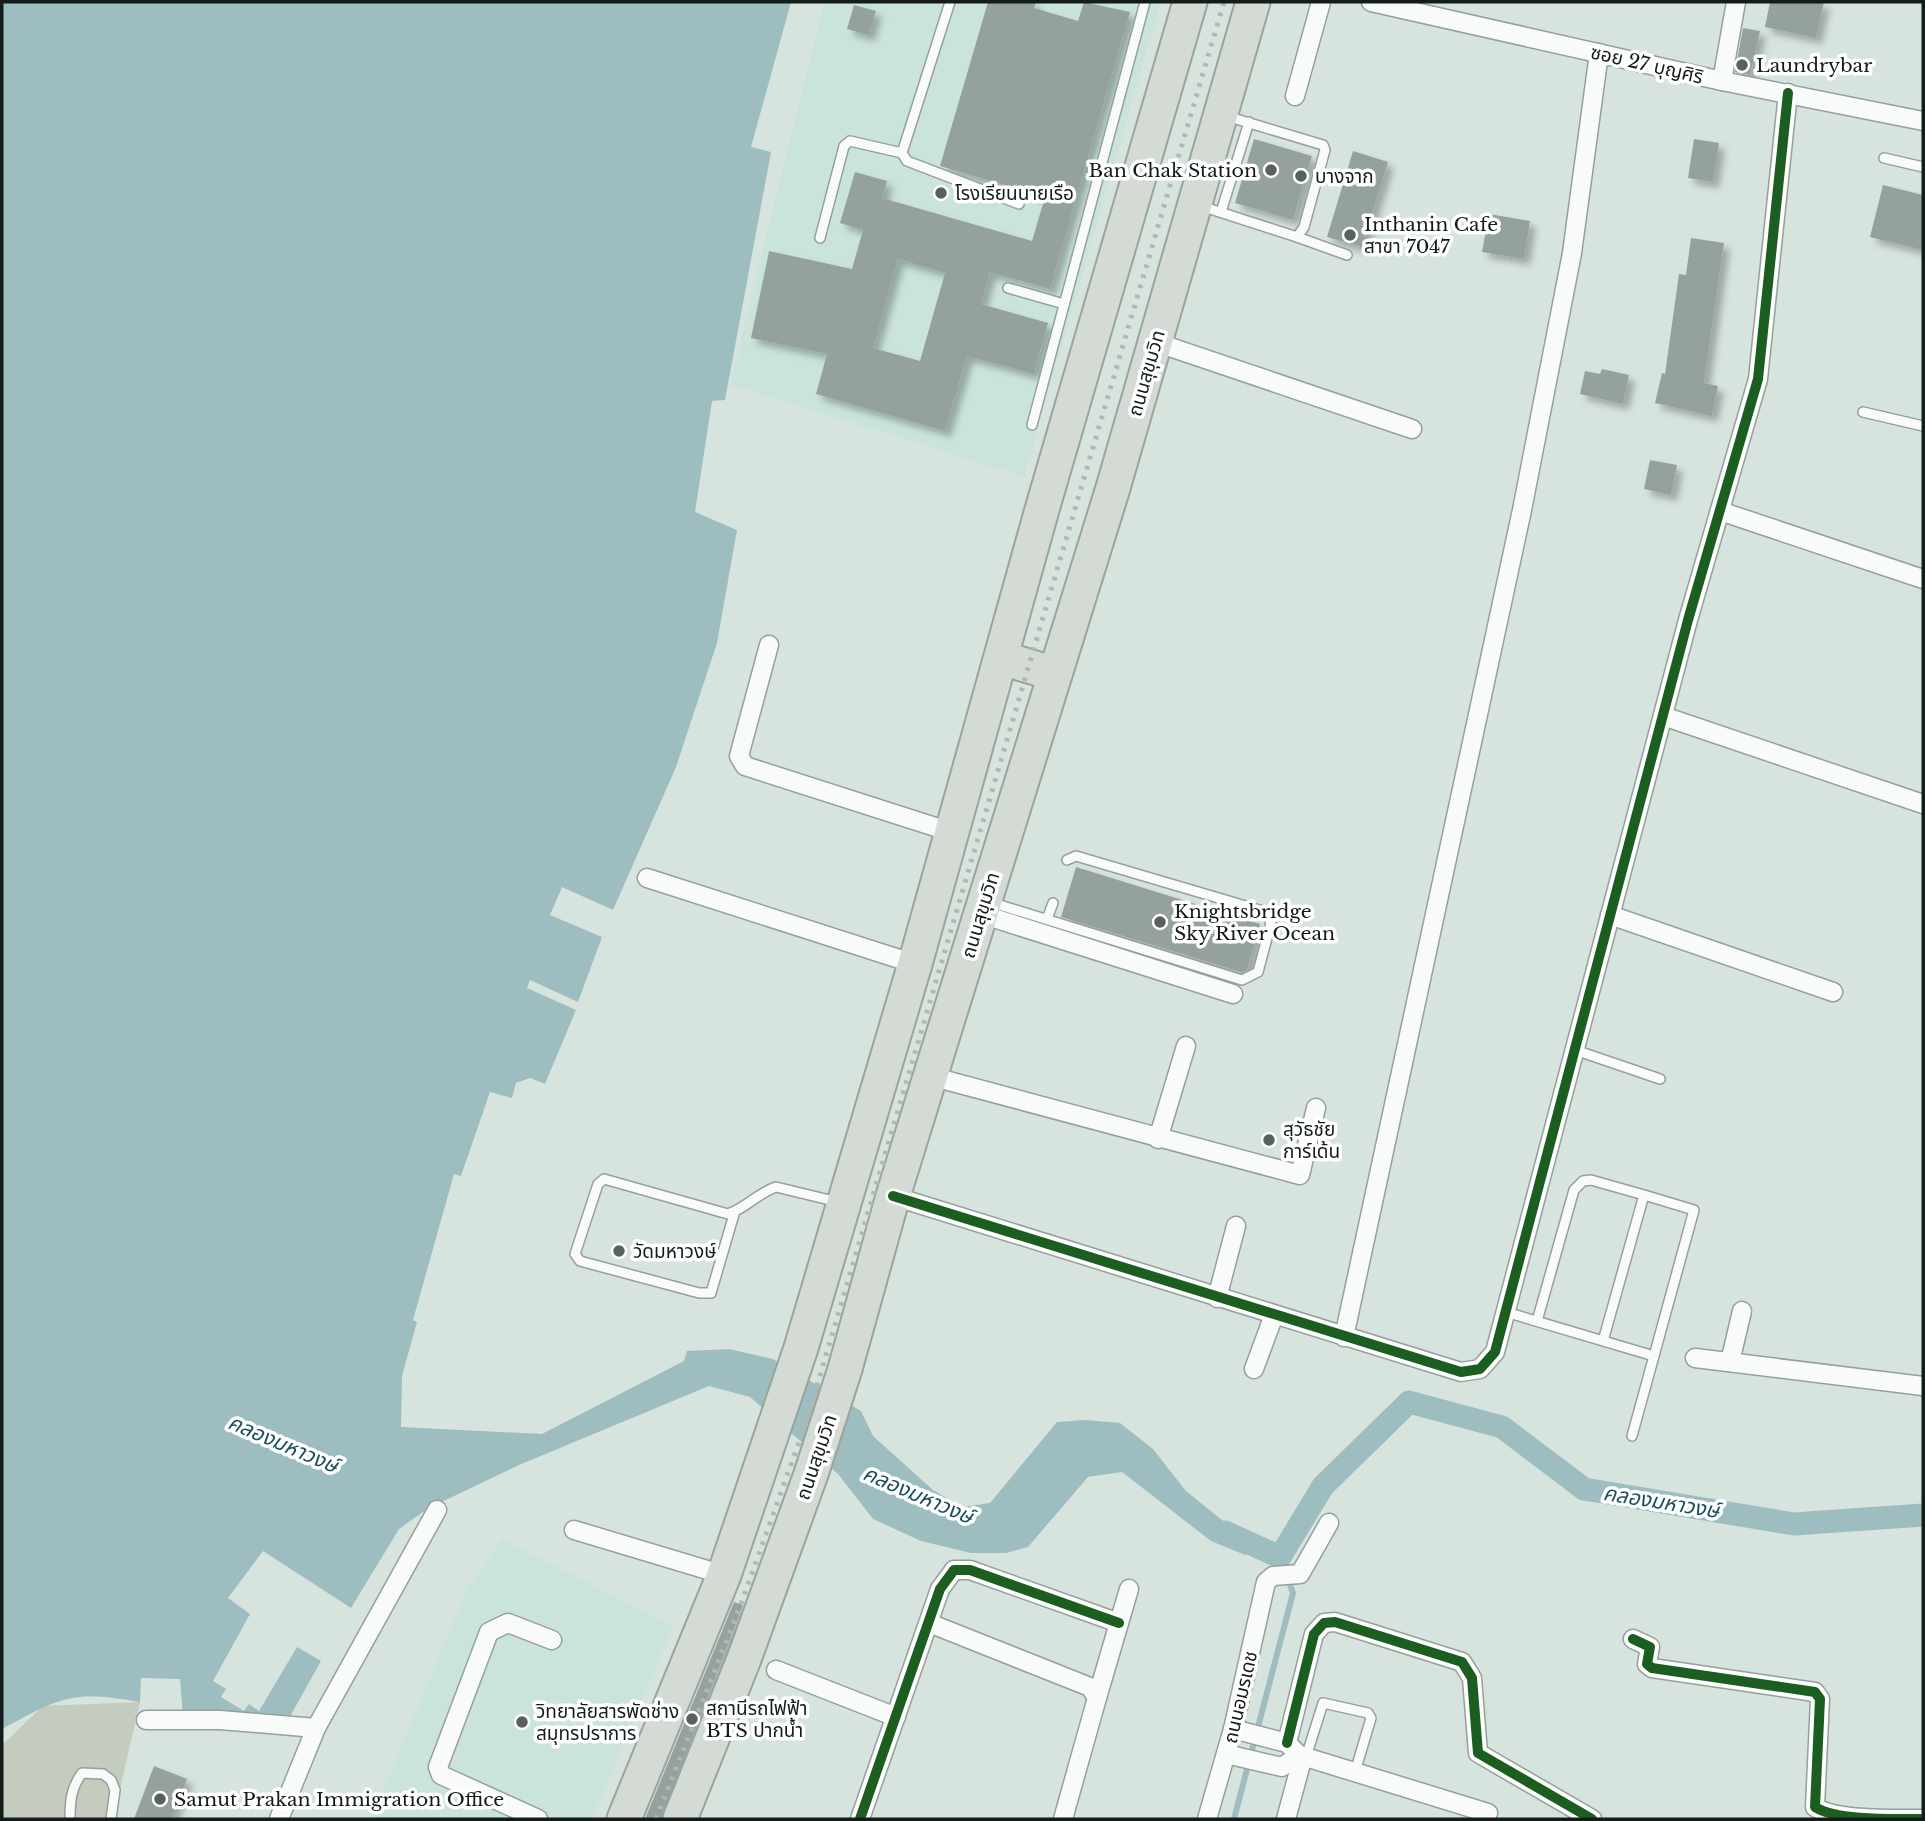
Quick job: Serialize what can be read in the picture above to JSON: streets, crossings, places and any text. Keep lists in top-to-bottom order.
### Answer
{
  "streets": {
    "highway": ["ถนนสุขุมวิท"],
    "street": ["ซอย 27 บุญศิริ", "ถนนอมรเดช"]
  },
  "water": ["คลองมหาวงษ์"],
  "places": [
    "Laundrybar",
    "Ban Chak Station",
    "บางจาก",
    "โรงเรียนนายเรือ",
    "Inthanin Cafe สาขา 7047",
    "Knightsbridge Sky River Ocean",
    "สุวัธชัย การ์เด้น",
    "วัดมหาวงษ์",
    "สถานีรถไฟฟ้า BTS ปากน้ำ",
    "วิทยาลัยสารพัดช่าง สมุทรปราการ",
    "Samut Prakan Immigration Office"
  ]
}
